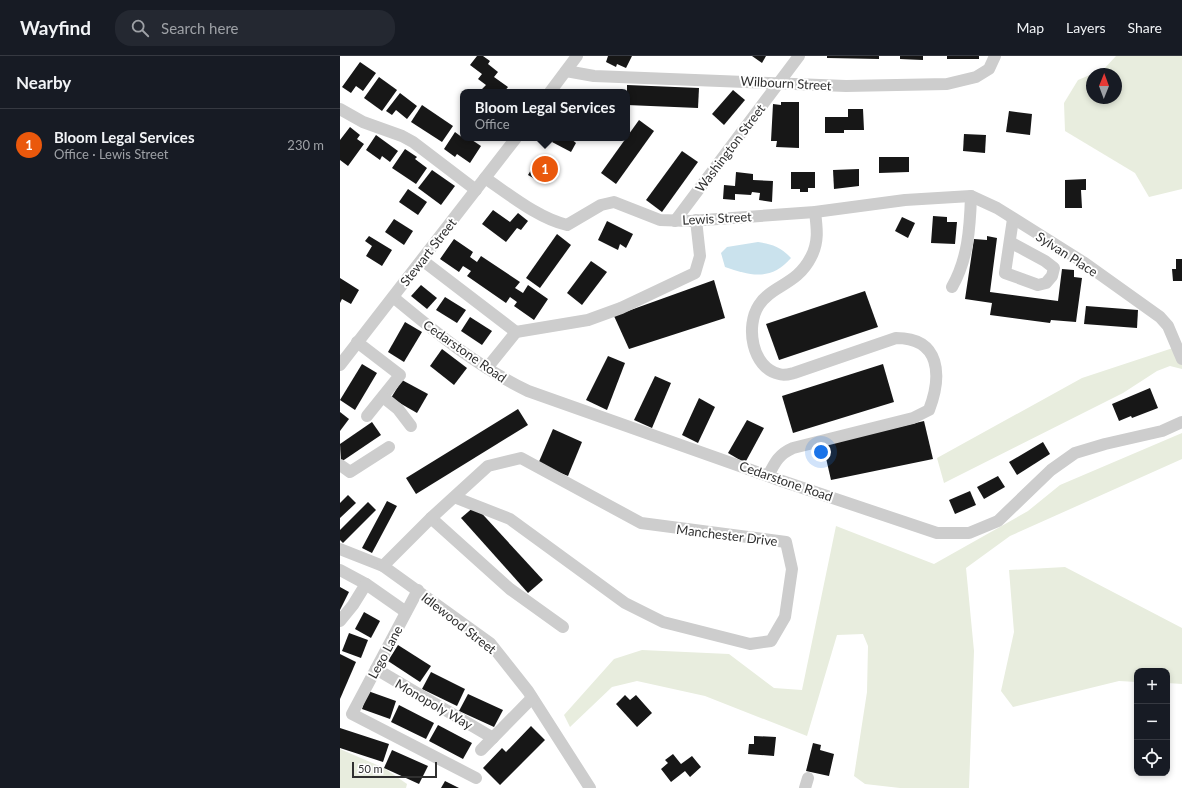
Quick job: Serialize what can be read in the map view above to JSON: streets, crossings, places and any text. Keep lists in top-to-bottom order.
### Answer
{
  "streets": {
    "street": [
      "Wilbourn Street",
      "Washington Street",
      "Lewis Street",
      "Stewart Street",
      "Sylvan Place",
      "Cedarstone Road",
      "Manchester Drive",
      "Idlewood Street",
      "Lego Lane",
      "Monopoly Way"
    ]
  },
  "crossings": [
    ["Wilbourn Street", "Washington Street"],
    ["Washington Street", "Lewis Street"],
    ["Lewis Street", "Stewart Street"],
    ["Lewis Street", "Sylvan Place"],
    ["Stewart Street", "Cedarstone Road"],
    ["Manchester Drive", "Idlewood Street"],
    ["Idlewood Street", "Lego Lane"],
    ["Lego Lane", "Monopoly Way"]
  ],
  "scale_bar": "50 m",
  "north": "top",
  "page": {
    "header": "Wayfind",
    "search": "Search here",
    "nav": ["Map", "Layers", "Share"],
    "heading": "Nearby",
    "popup": ["Bloom Legal Services", "Office"],
    "list": [
      {
        "mark": "1",
        "name": "Bloom Legal Services",
        "note": "Office · Lewis Street",
        "value": "230 m"
      }
    ],
    "pins": "1",
    "map_buttons": ["+", "−"],
    "scale": "50 m"
  }
}
